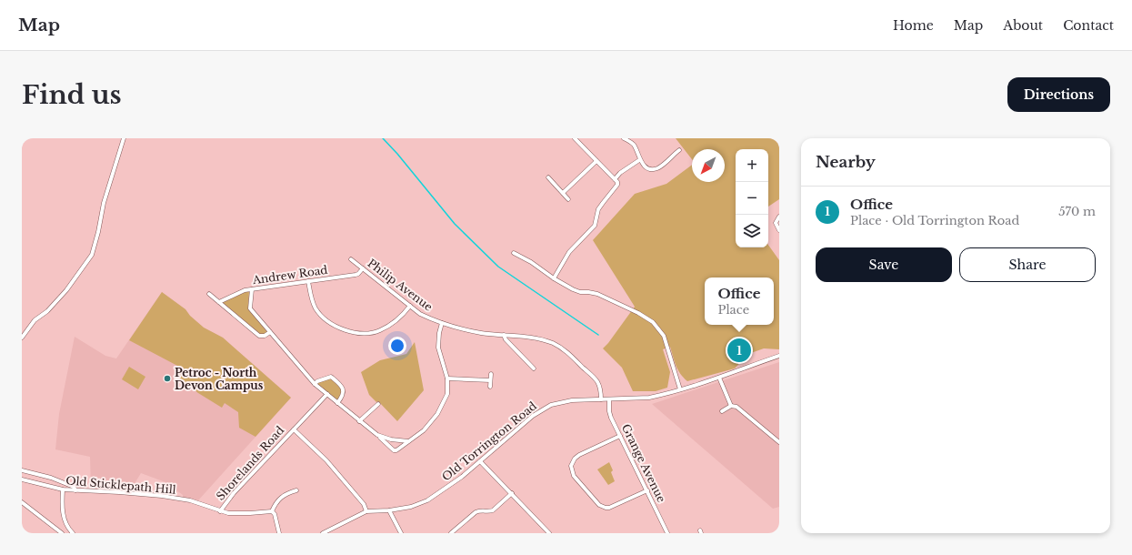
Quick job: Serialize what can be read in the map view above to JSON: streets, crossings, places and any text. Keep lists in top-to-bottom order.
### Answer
{
  "streets": {
    "street": [
      "Andrew Road",
      "Philip Avenue",
      "Old Torrington Road",
      "Shorelands Road",
      "Grange Avenue",
      "Old Sticklepath Hill"
    ]
  },
  "crossings": [
    ["Andrew Road", "Philip Avenue"],
    ["Philip Avenue", "Old Torrington Road"],
    ["Old Torrington Road", "Shorelands Road"],
    ["Old Torrington Road", "Grange Avenue"],
    ["Shorelands Road", "Old Sticklepath Hill"]
  ],
  "places": ["Petroc - North Devon Campus"],
  "north": "bottom left",
  "page": {
    "header": "Map",
    "nav": [
      "Home",
      "Map",
      "About",
      "Contact"
    ],
    "buttons": [
      "Directions",
      ["Save", "Share"]
    ],
    "title": "Find us",
    "heading": "Nearby",
    "map_buttons": ["+", "−"],
    "list": [
      {
        "mark": "1",
        "name": "Office",
        "note": "Place · Old Torrington Road",
        "value": "570 m"
      }
    ],
    "popup": ["Office", "Place"],
    "pins": "1"
  }
}
